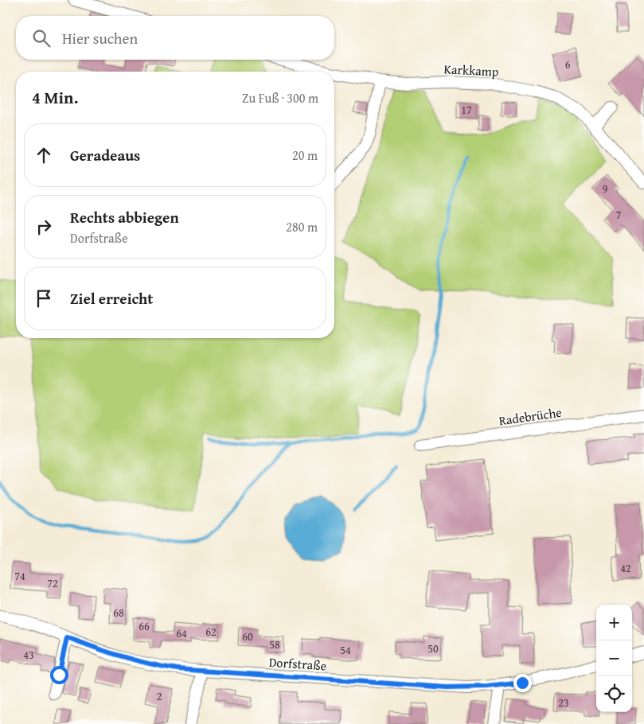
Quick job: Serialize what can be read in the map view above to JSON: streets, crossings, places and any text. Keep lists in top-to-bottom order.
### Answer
{
  "streets": {
    "street": ["Karkkamp", "Radebrüche", "Dorfstraße"]
  },
  "house_numbers": [
    "6",
    "17",
    "9",
    "7",
    "42",
    "74",
    "72",
    "68",
    "66",
    "62",
    "64",
    "60",
    "58",
    "50",
    "54",
    "43",
    "2",
    "23"
  ],
  "page": {
    "search": "Hier suchen",
    "heading": ["4 Min.", "Zu Fuß · 300 m"],
    "list": [
      ["Geradeaus", "20 m"],
      ["Rechts abbiegen", "Dorfstraße", "280 m"],
      "Ziel erreicht"
    ],
    "map_buttons": ["+", "−"]
  }
}
